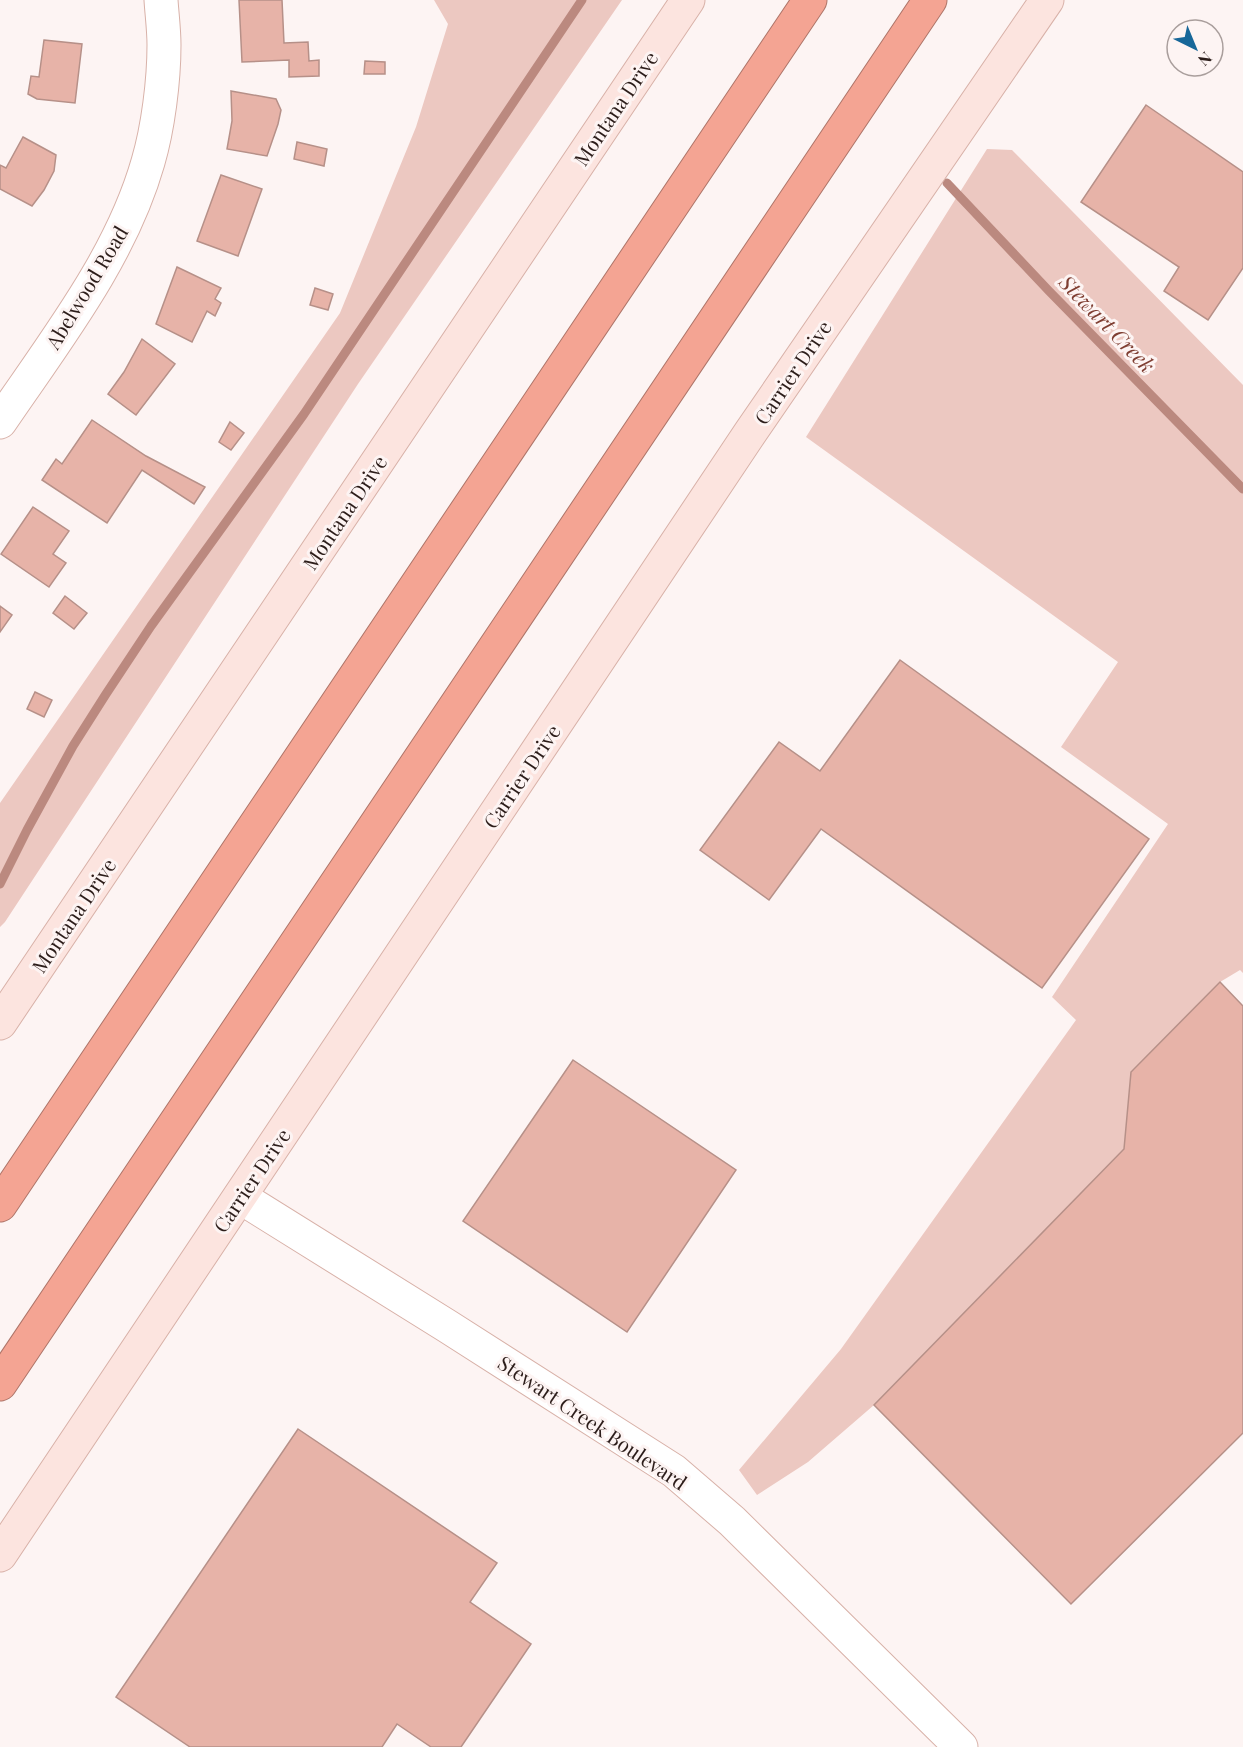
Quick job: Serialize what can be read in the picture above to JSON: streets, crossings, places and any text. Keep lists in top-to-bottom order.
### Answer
{
  "streets": {
    "street": [
      "Montana Drive",
      "Abelwood Road",
      "Carrier Drive",
      "Stewart Creek Boulevard"
    ]
  },
  "crossings": [
    ["Carrier Drive", "Stewart Creek Boulevard"]
  ],
  "water": ["Stewart Creek"],
  "north": "bottom right"
}
